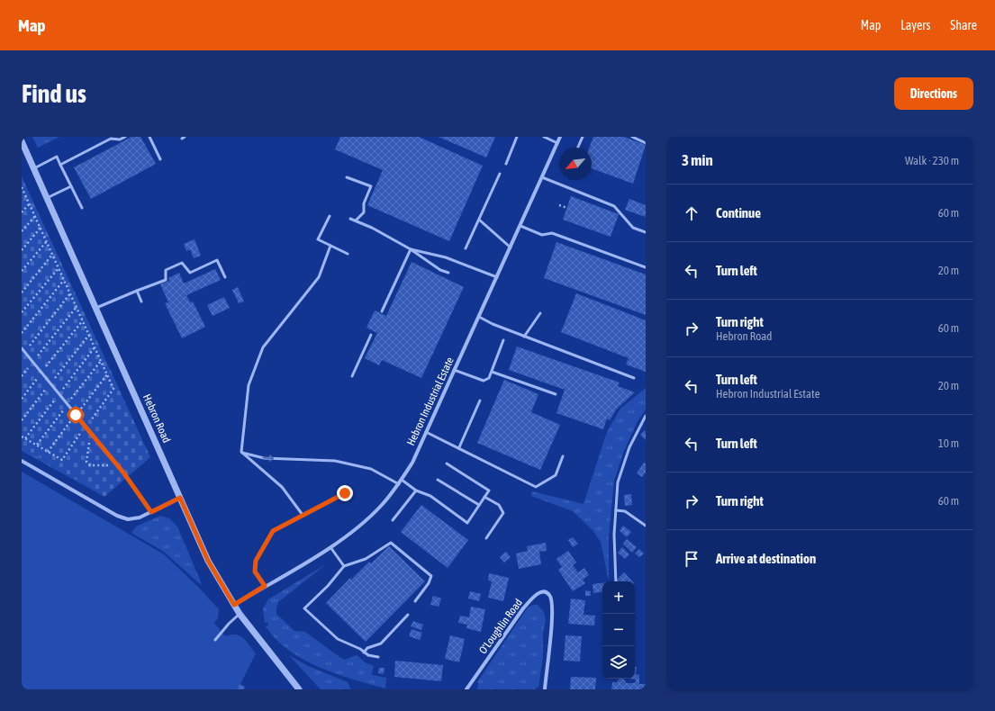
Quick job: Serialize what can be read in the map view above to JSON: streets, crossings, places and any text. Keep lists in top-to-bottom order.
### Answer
{
  "streets": {
    "street": ["Hebron Industrial Estate", "Hebron Road", "O'Loughlin Road"]
  },
  "crossings": [
    ["Hebron Industrial Estate", "Hebron Road"]
  ],
  "north": "bottom left",
  "page": {
    "header": "Map",
    "nav": ["Map", "Layers", "Share"],
    "buttons": "Directions",
    "title": "Find us",
    "heading": ["3 min", "Walk · 230 m"],
    "list": [
      ["Continue", "60 m"],
      ["Turn left", "20 m"],
      ["Turn right", "Hebron Road", "60 m"],
      ["Turn left", "Hebron Industrial Estate", "20 m"],
      ["Turn left", "10 m"],
      ["Turn right", "60 m"],
      "Arrive at destination"
    ],
    "map_buttons": ["+", "−"]
  }
}
